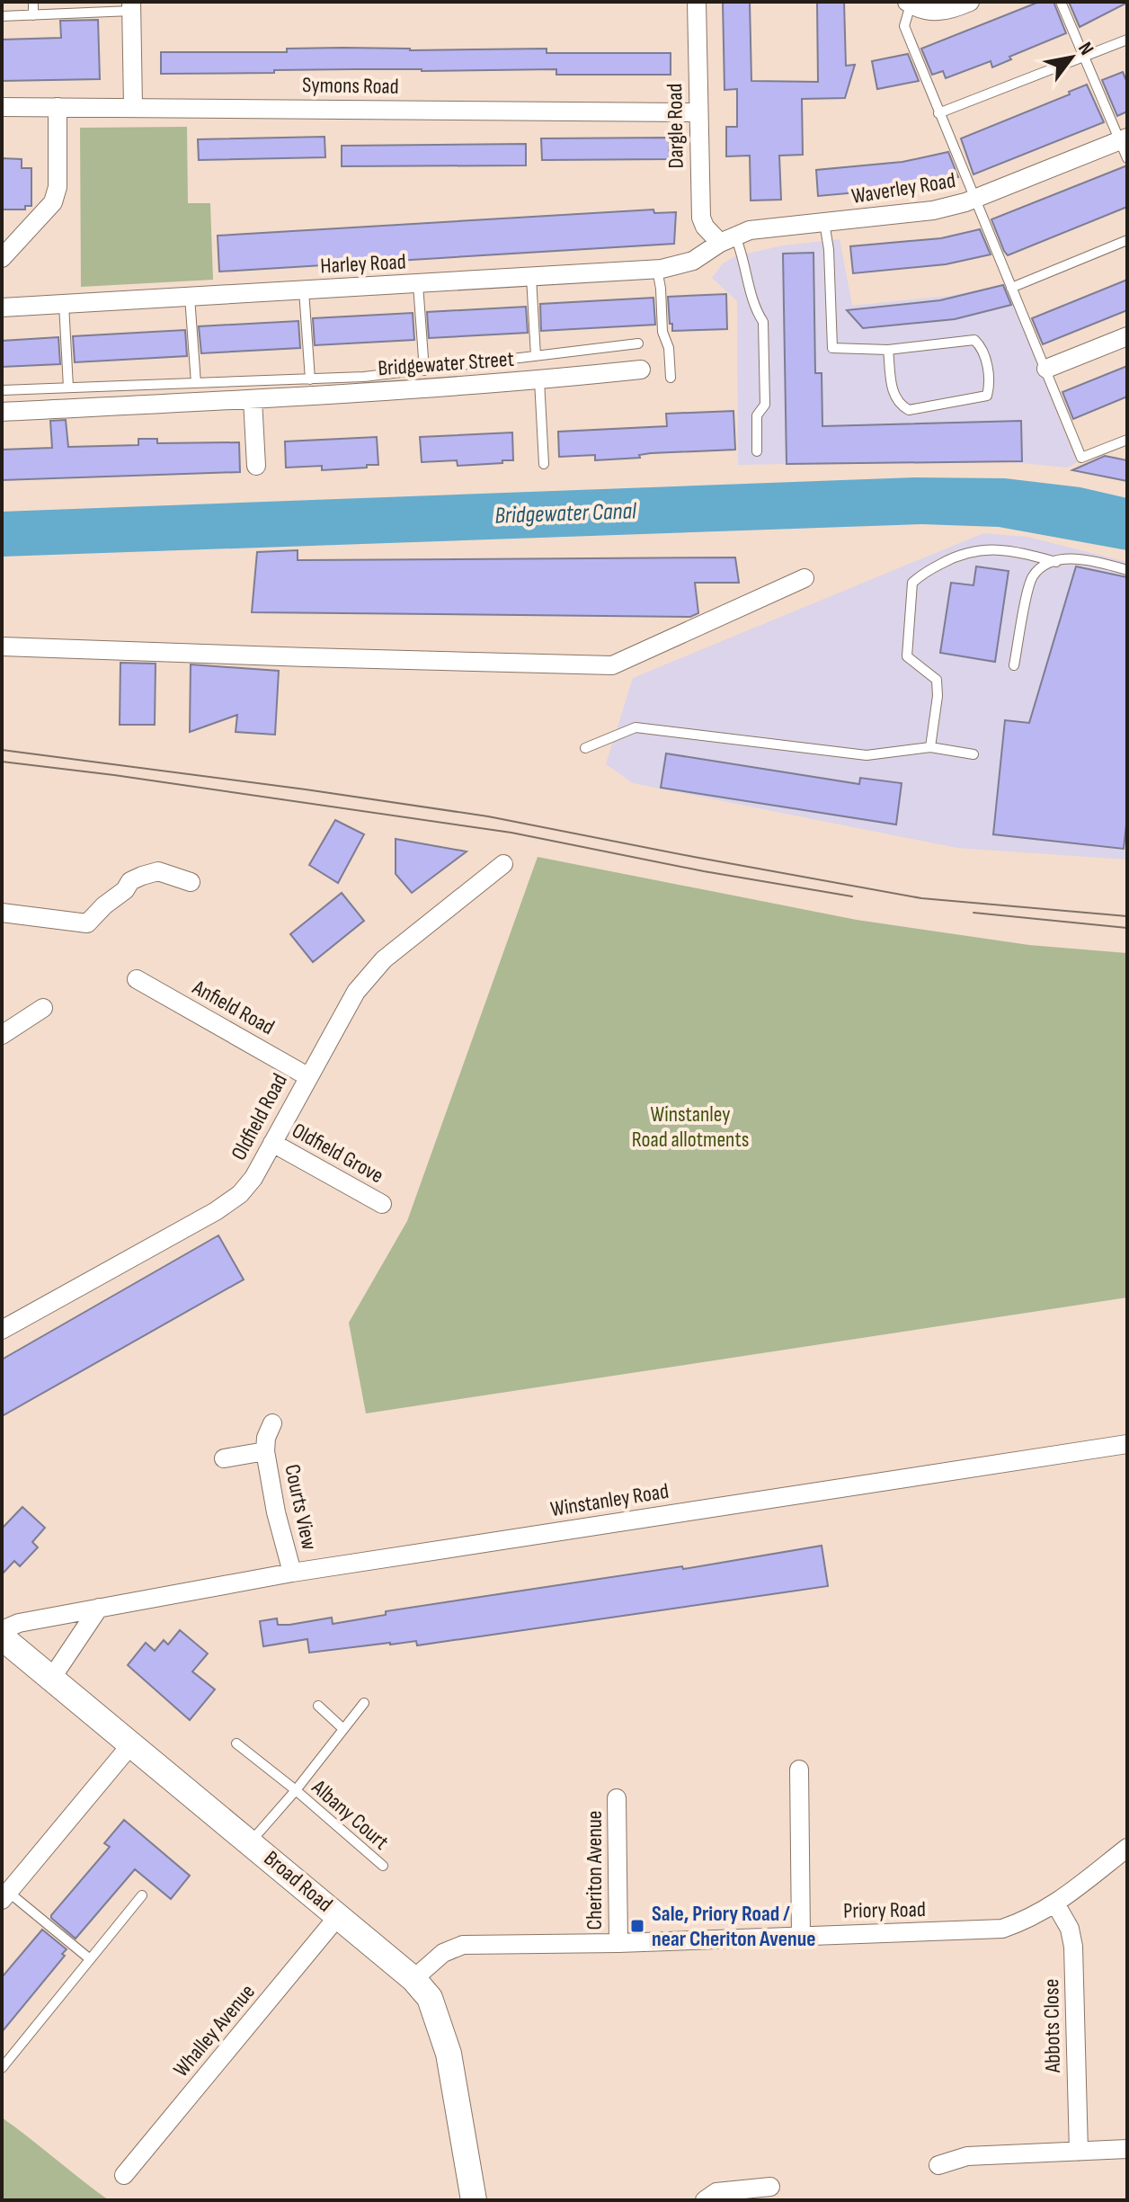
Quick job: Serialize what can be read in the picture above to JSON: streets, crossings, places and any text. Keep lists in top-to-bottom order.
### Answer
{
  "streets": {
    "street": [
      "Symons Road",
      "Dargle Road",
      "Waverley Road",
      "Harley Road",
      "Bridgewater Street",
      "Anfield Road",
      "Oldfield Road",
      "Oldfield Grove",
      "Winstanley Road",
      "Courts View",
      "Cheriton Avenue",
      "Broad Road",
      "Priory Road",
      "Abbots Close",
      "Whalley Avenue"
    ],
    "lane": ["Albany Court"]
  },
  "crossings": [
    ["Symons Road", "Dargle Road"],
    ["Dargle Road", "Waverley Road"],
    ["Dargle Road", "Harley Road"],
    ["Waverley Road", "Harley Road"],
    ["Anfield Road", "Oldfield Road"],
    ["Oldfield Road", "Oldfield Grove"],
    ["Winstanley Road", "Courts View"],
    ["Albany Court", "Broad Road"],
    ["Cheriton Avenue", "Priory Road"],
    ["Broad Road", "Priory Road"],
    ["Broad Road", "Whalley Avenue"],
    ["Priory Road", "Abbots Close"]
  ],
  "water": ["Bridgewater Canal"],
  "parks": ["Winstanley Road allotments"],
  "places": {
    "transit": ["Sale, Priory Road / near Cheriton Avenue"]
  },
  "north": "top right"
}
